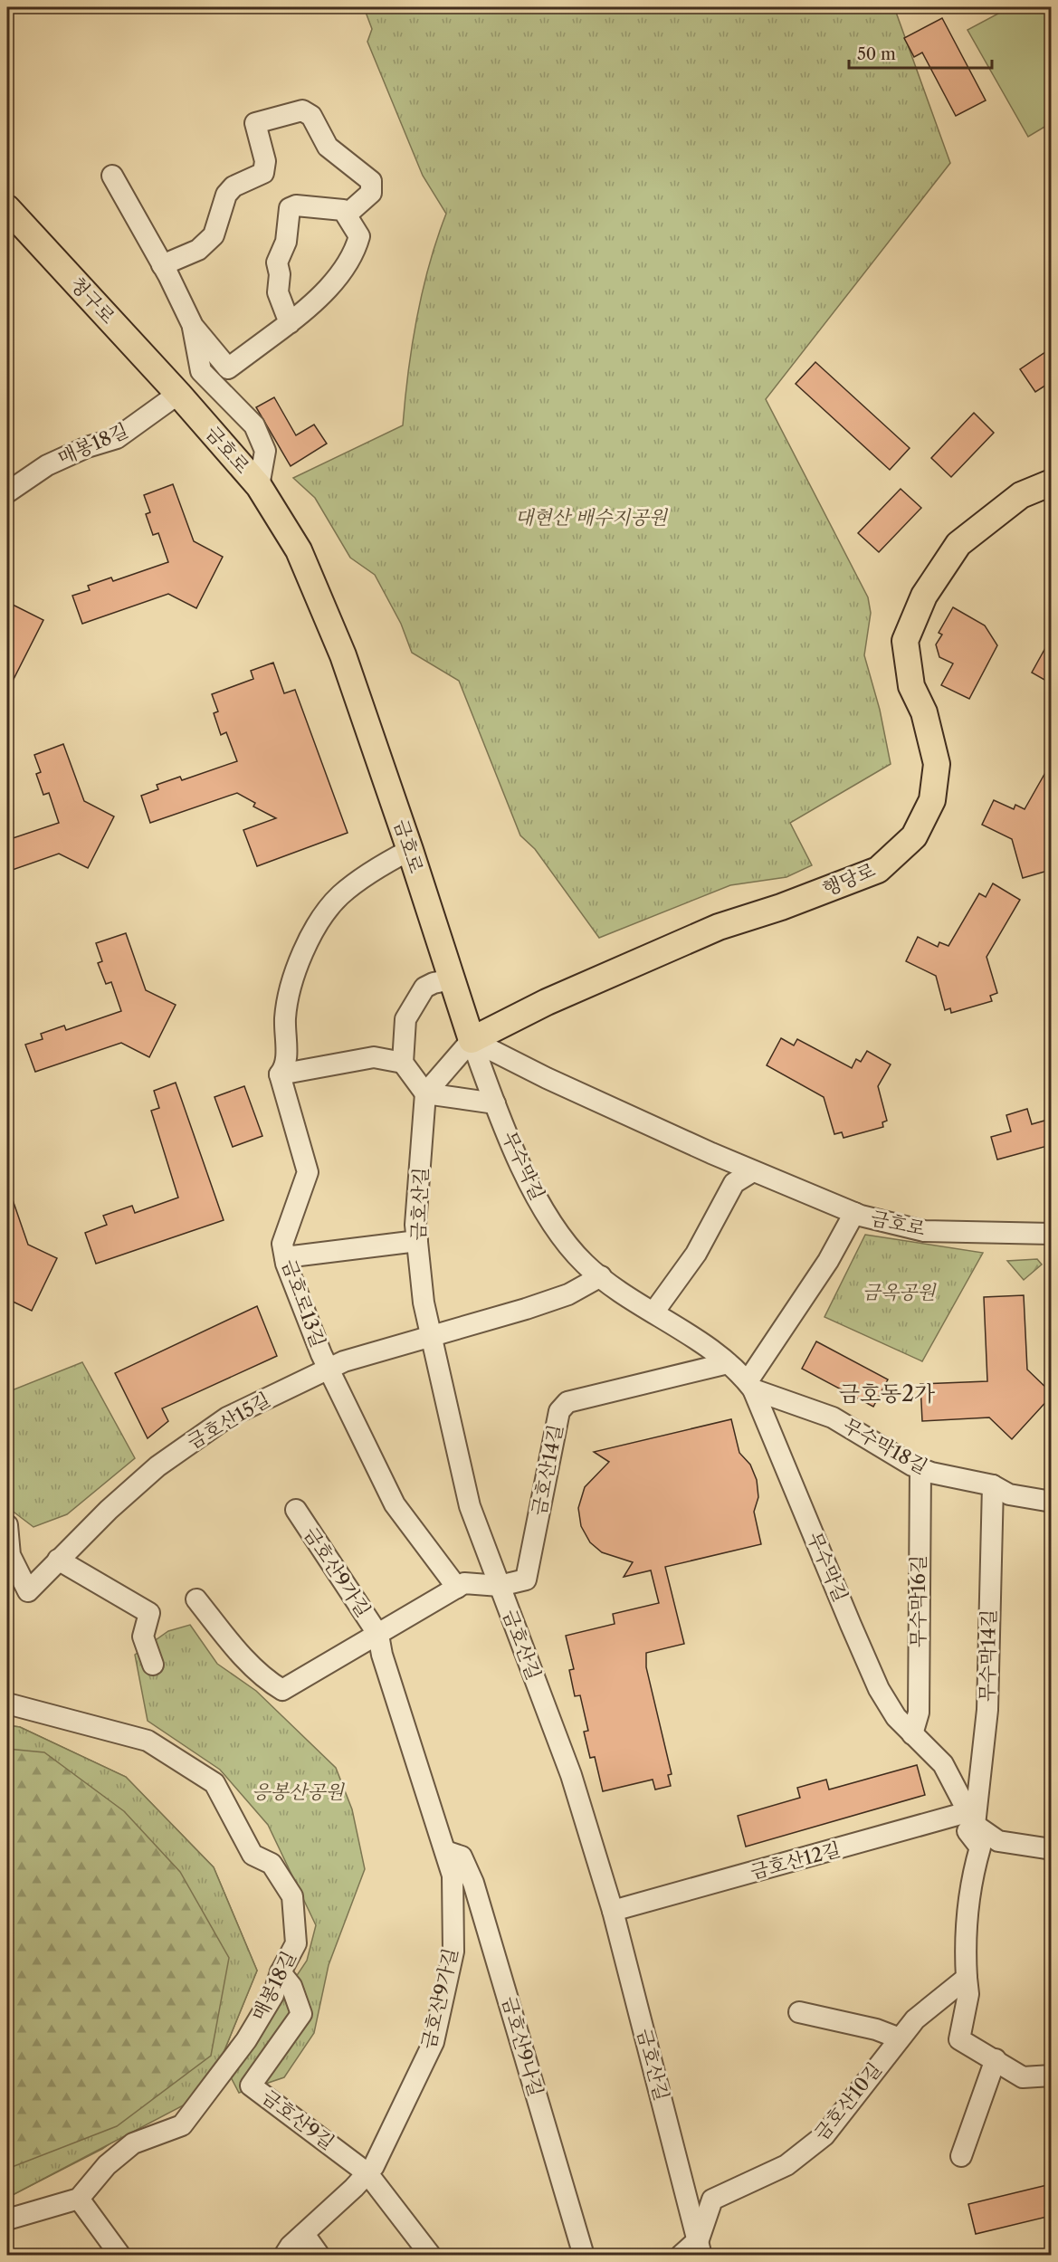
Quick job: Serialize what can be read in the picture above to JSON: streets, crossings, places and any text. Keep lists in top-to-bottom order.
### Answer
{
  "streets": {
    "main road": ["청구로", "금호로", "행당로"],
    "street": [
      "매봉18길",
      "무수막길",
      "금호산길",
      "금호로13길",
      "금호산15길",
      "무수막18길",
      "금호산14길",
      "금호산9가길",
      "무수막16길",
      "무수막14길",
      "금호산12길",
      "금호산9나길",
      "금호산10길",
      "금호산9길"
    ]
  },
  "crossings": [
    ["청구로", "매봉18길"],
    ["청구로", "금호로"],
    ["매봉18길", "금호로"],
    ["매봉18길", "금호산9길"],
    ["금호로", "행당로"],
    ["금호로", "무수막길"],
    ["금호로", "금호로13길"],
    ["행당로", "무수막길"],
    ["무수막길", "무수막18길"],
    ["무수막길", "금호산14길"],
    ["무수막길", "무수막16길"],
    ["무수막길", "무수막14길"],
    ["무수막길", "금호산12길"],
    ["금호산길", "금호산15길"],
    ["금호산길", "금호산14길"],
    ["금호산길", "금호산9가길"],
    ["금호산길", "금호산12길"],
    ["금호산길", "금호산10길"],
    ["금호로13길", "금호산15길"],
    ["금호로13길", "금호산9가길"],
    ["무수막18길", "무수막16길"],
    ["무수막18길", "무수막14길"],
    ["금호산14길", "금호산9가길"],
    ["금호산9가길", "금호산9나길"],
    ["금호산9가길", "금호산9길"],
    ["무수막14길", "금호산12길"]
  ],
  "districts": ["금호동2가"],
  "parks": ["대현산 배수지공원", "금옥공원", "응봉산공원"],
  "scale_bar": "50 m"
}
